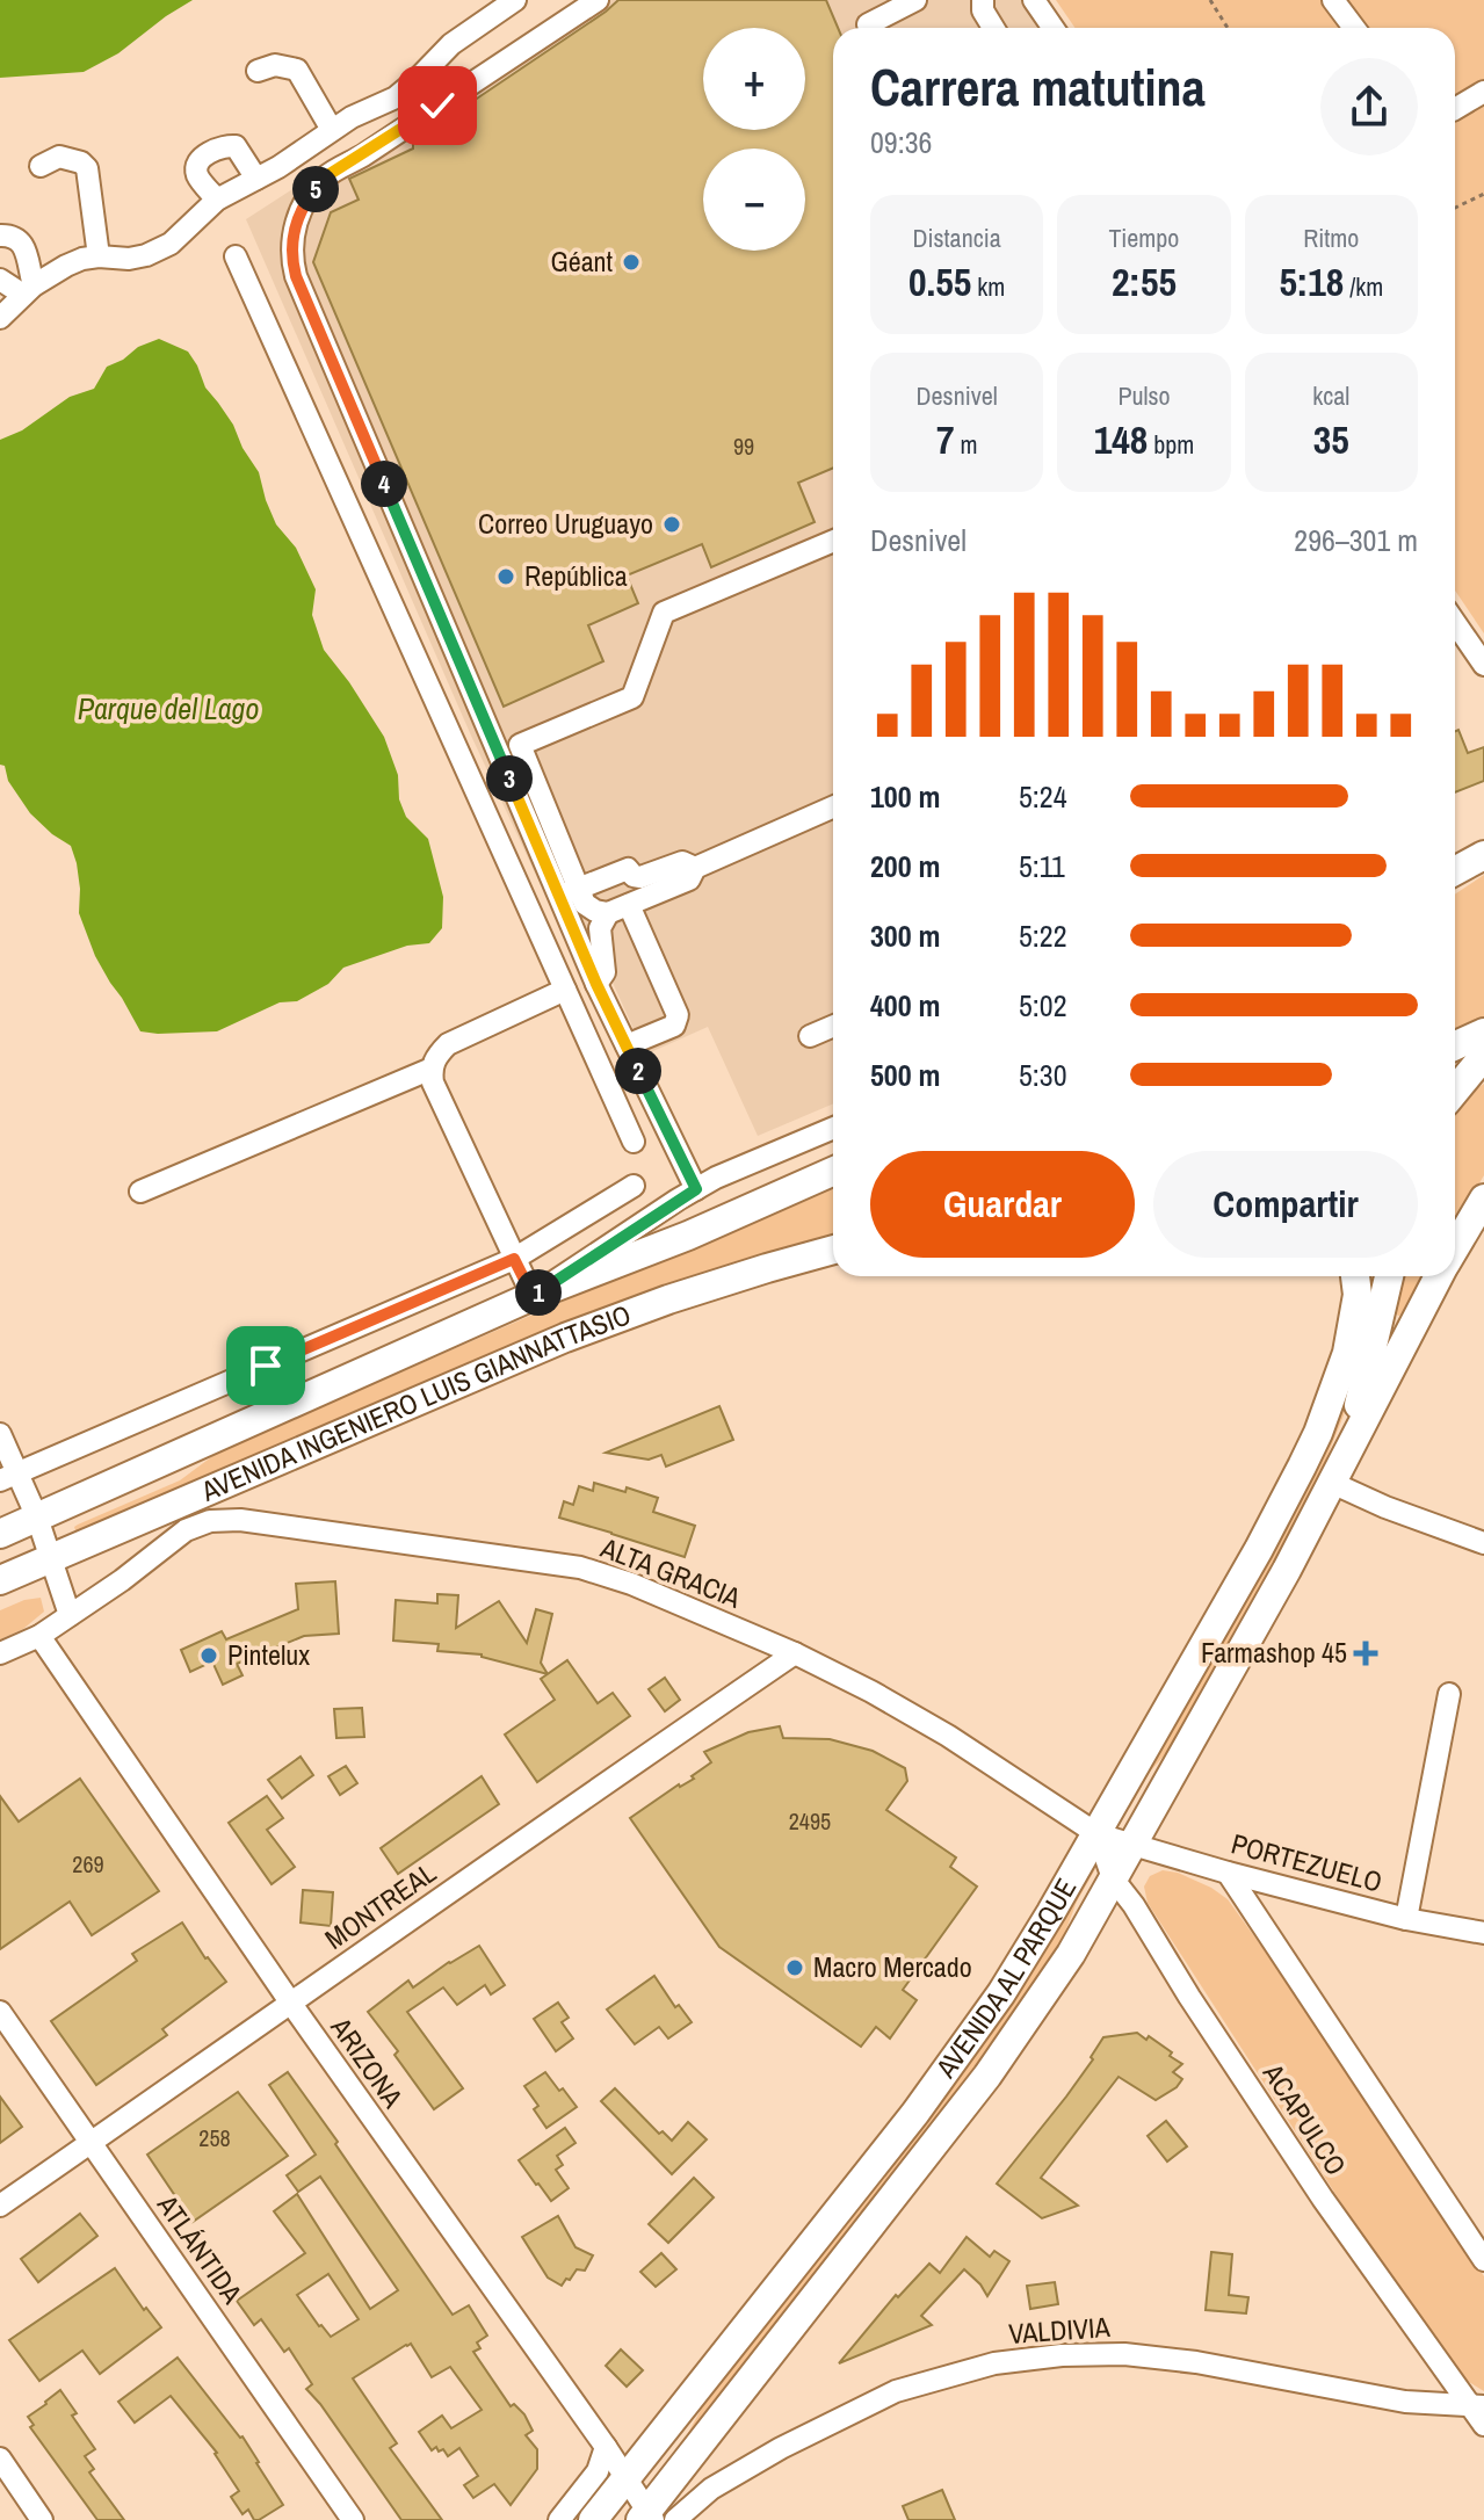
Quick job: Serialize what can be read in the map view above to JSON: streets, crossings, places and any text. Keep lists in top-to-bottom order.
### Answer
{
  "streets": {
    "main road": ["AVENIDA INGENIERO LUIS GIANNATTASIO", "AVENIDA AL PARQUE"],
    "street": [
      "ALTA GRACIA",
      "PORTEZUELO",
      "MONTREAL",
      "ARIZONA",
      "ACAPULCO",
      "ATLÁNTIDA",
      "VALDIVIA"
    ]
  },
  "crossings": [
    ["ALTA GRACIA", "PORTEZUELO"],
    ["ALTA GRACIA", "MONTREAL"],
    ["ALTA GRACIA", "AVENIDA AL PARQUE"],
    ["PORTEZUELO", "AVENIDA AL PARQUE"],
    ["MONTREAL", "ARIZONA"],
    ["MONTREAL", "ATLÁNTIDA"],
    ["AVENIDA AL PARQUE", "ARIZONA"],
    ["AVENIDA AL PARQUE", "ACAPULCO"],
    ["ACAPULCO", "VALDIVIA"]
  ],
  "water": ["Parque del Lago"],
  "places": {
    "other": [
      "Géant",
      "Correo Uruguayo",
      "República",
      "Pintelux",
      "Macro Mercado"
    ],
    "health": ["Farmashop 45"]
  },
  "house_numbers": [
    "99",
    "2495",
    "269",
    "258"
  ],
  "page": {
    "map_buttons": ["+", "−"],
    "heading": ["Carrera matutina", "09:36"],
    "pins": [
      "5",
      "4",
      "3",
      "2",
      "1"
    ],
    "stats": [
      ["Distancia", "0.55 km"],
      ["Tiempo", "2:55"],
      ["Ritmo", "5:18 /km"],
      ["Desnivel", "7 m"],
      ["Pulso", "148 bpm"],
      ["kcal", "35"]
    ],
    "chart": ["Desnivel", "296–301 m"],
    "list": [
      {
        "name": "100 m",
        "note": "5:24"
      },
      {
        "name": "200 m",
        "note": "5:11"
      },
      {
        "name": "300 m",
        "note": "5:22"
      },
      {
        "name": "400 m",
        "note": "5:02"
      },
      {
        "name": "500 m",
        "note": "5:30"
      }
    ],
    "buttons": ["Guardar", "Compartir"]
  }
}
